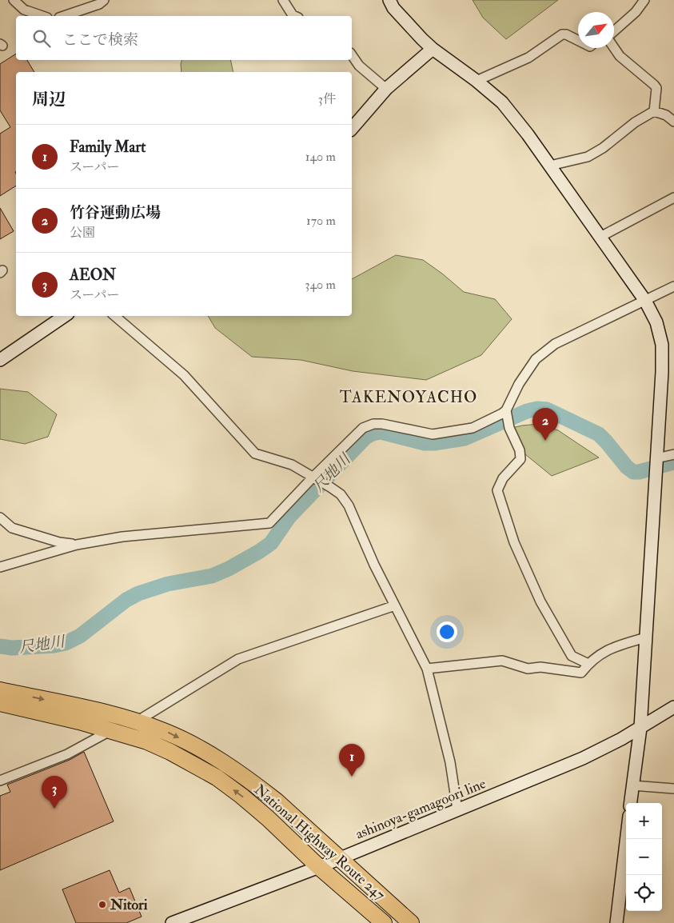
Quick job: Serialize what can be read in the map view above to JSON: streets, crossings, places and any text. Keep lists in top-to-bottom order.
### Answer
{
  "streets": {
    "highway": ["National Highway Route 247"],
    "street": ["ashinoya-gamagoori line"]
  },
  "crossings": [
    ["ashinoya-gamagoori line", "National Highway Route 247"]
  ],
  "districts": ["TAKENOYACHO"],
  "water": ["尺地川"],
  "places": ["Nitori"],
  "north": "top right",
  "page": {
    "search": "ここで検索",
    "heading": ["周辺", "3件"],
    "list": [
      {
        "mark": "1",
        "name": "Family Mart",
        "note": "スーパー",
        "value": "140 m"
      },
      {
        "mark": "2",
        "name": "竹谷運動広場",
        "note": "公園",
        "value": "170 m"
      },
      {
        "mark": "3",
        "name": "AEON",
        "note": "スーパー",
        "value": "340 m"
      }
    ],
    "pins": ["2", "1", "3"],
    "map_buttons": ["+", "−"]
  }
}
